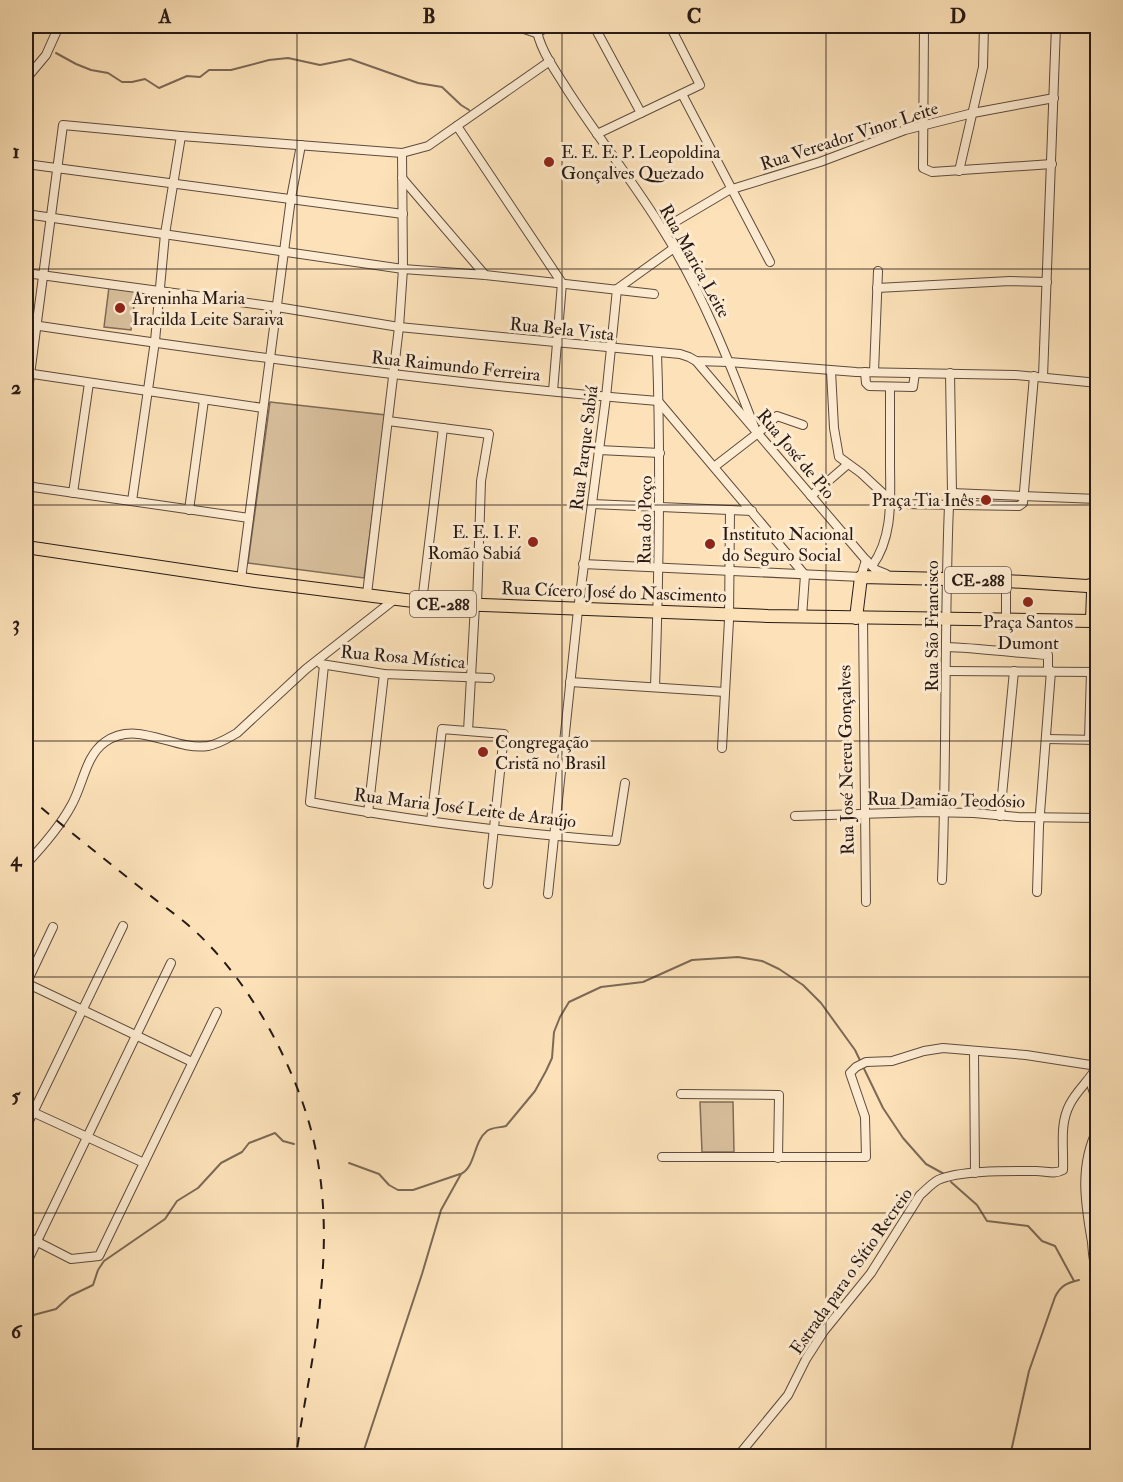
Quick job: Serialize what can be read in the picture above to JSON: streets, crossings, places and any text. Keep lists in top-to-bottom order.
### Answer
{
  "streets": {
    "main road": ["CE-288", "Rua Cícero José do Nascimento", "Rua José Nereu Gonçalves"],
    "street": [
      "Rua Vereador Vinor Leite",
      "Rua Marica Leite",
      "Rua Bela Vista",
      "Rua Raimundo Ferreira",
      "Rua Parque Sabiá",
      "Rua José de Pio",
      "Rua do Poço",
      "Rua São Francisco",
      "Rua Rosa Mística",
      "Rua Damião Teodósio",
      "Rua Maria José Leite de Araújo",
      "Estrada para o Sítio Recreio"
    ]
  },
  "crossings": [
    ["Rua Vereador Vinor Leite", "Rua Marica Leite"],
    ["Rua Marica Leite", "Rua Bela Vista"],
    ["Rua Marica Leite", "Rua José de Pio"],
    ["Rua Bela Vista", "Rua Parque Sabiá"],
    ["Rua Bela Vista", "Rua José de Pio"],
    ["Rua Bela Vista", "Rua do Poço"],
    ["Rua Bela Vista", "Rua São Francisco"],
    ["Rua Raimundo Ferreira", "Rua Parque Sabiá"],
    ["Rua Raimundo Ferreira", "Rua do Poço"],
    ["Rua Parque Sabiá", "Rua Cícero José do Nascimento"],
    ["Rua Parque Sabiá", "Rua Maria José Leite de Araújo"],
    ["Rua José de Pio", "Rua José Nereu Gonçalves"],
    ["Rua do Poço", "Rua Cícero José do Nascimento"],
    ["CE-288", "Rua Cícero José do Nascimento"],
    ["CE-288", "Rua São Francisco"],
    ["CE-288", "Rua José Nereu Gonçalves"],
    ["Rua Cícero José do Nascimento", "Rua São Francisco"],
    ["Rua Cícero José do Nascimento", "Rua José Nereu Gonçalves"],
    ["Rua São Francisco", "Rua Damião Teodósio"],
    ["Rua Rosa Mística", "Rua Maria José Leite de Araújo"],
    ["Rua José Nereu Gonçalves", "Rua Damião Teodósio"]
  ],
  "places": [
    "E. E. E. P. Leopoldina Gonçalves Quezado",
    "Areninha Maria Iracilda Leite Saraiva",
    "Praça Tia Inês",
    "E. E. I. F. Romão Sabiá",
    "Instituto Nacional do Seguro Social",
    "Praça Santos Dumont",
    "Congregação Cristã no Brasil"
  ],
  "grid": {
    "columns": [
      "A",
      "B",
      "C",
      "D"
    ],
    "rows": [
      "1",
      "2",
      "3",
      "4",
      "5",
      "6"
    ]
  }
}
